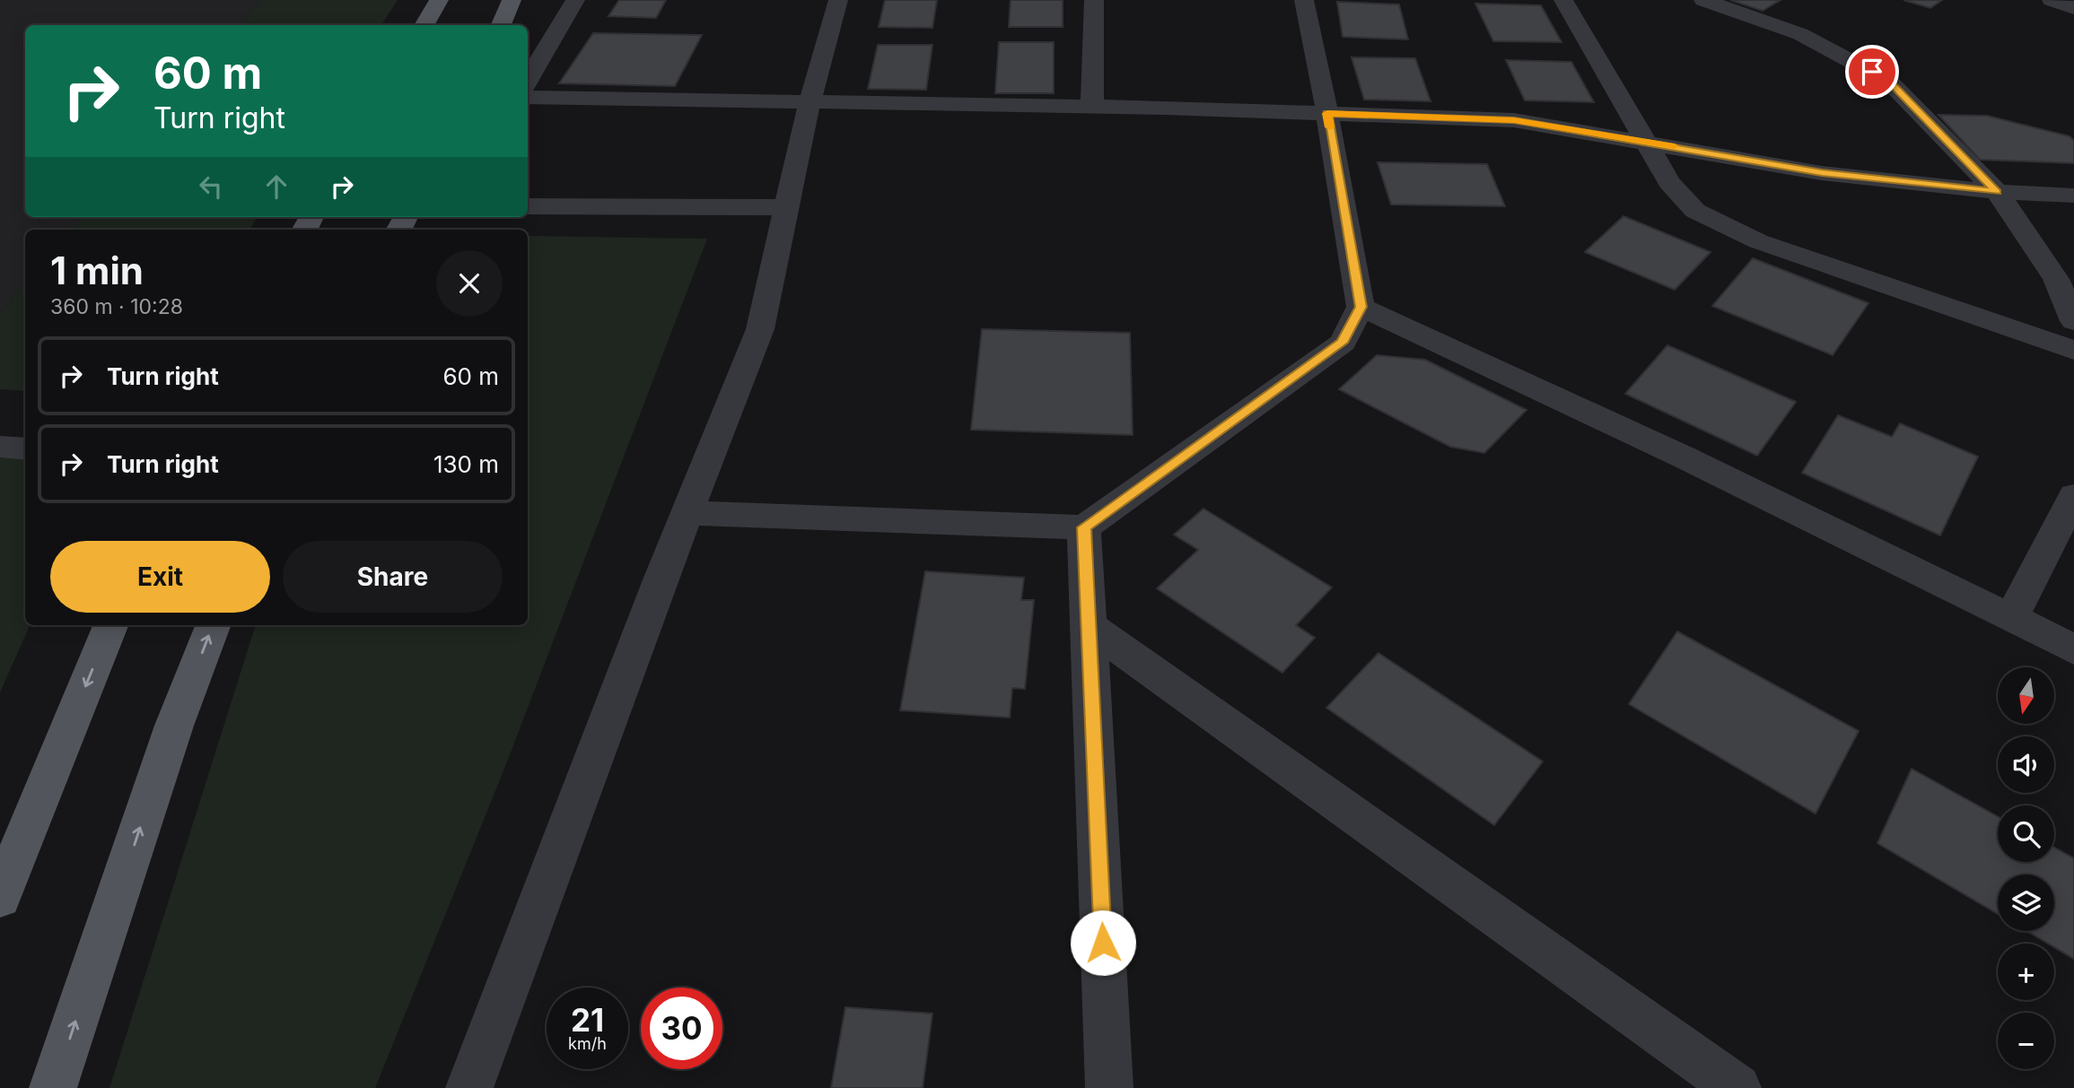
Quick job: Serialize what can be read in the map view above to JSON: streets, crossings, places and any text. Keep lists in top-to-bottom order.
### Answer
{
  "north": "bottom",
  "page": {
    "turn": ["60 m", "Turn right"],
    "heading": ["1 min", "360 m · 10:28"],
    "list": [
      {
        "name": "Turn right",
        "value": "60 m"
      },
      {
        "name": "Turn right",
        "value": "130 m"
      }
    ],
    "buttons": ["Exit", "Share"],
    "map_buttons": ["+", "−"],
    "speed": "21 km/h",
    "limit": "30"
  }
}
